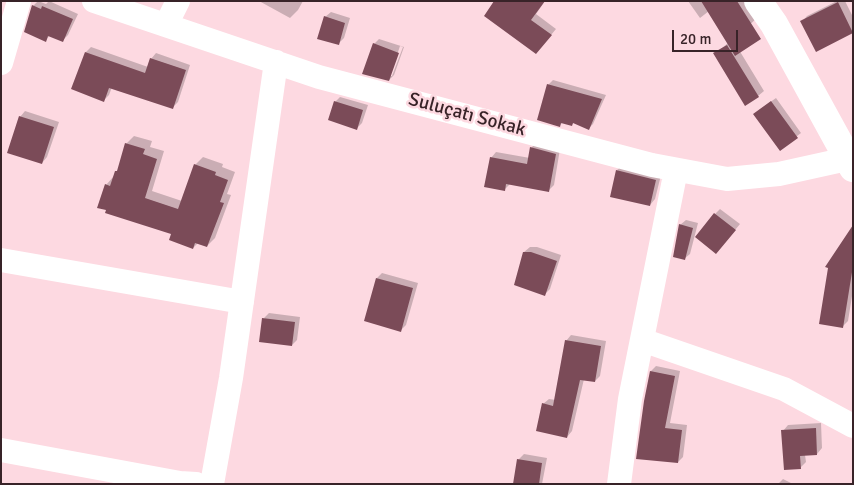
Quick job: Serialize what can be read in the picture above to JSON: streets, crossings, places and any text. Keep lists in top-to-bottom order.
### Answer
{
  "streets": {
    "street": ["Suluçatı Sokak"]
  },
  "scale_bar": "20 m"
}
